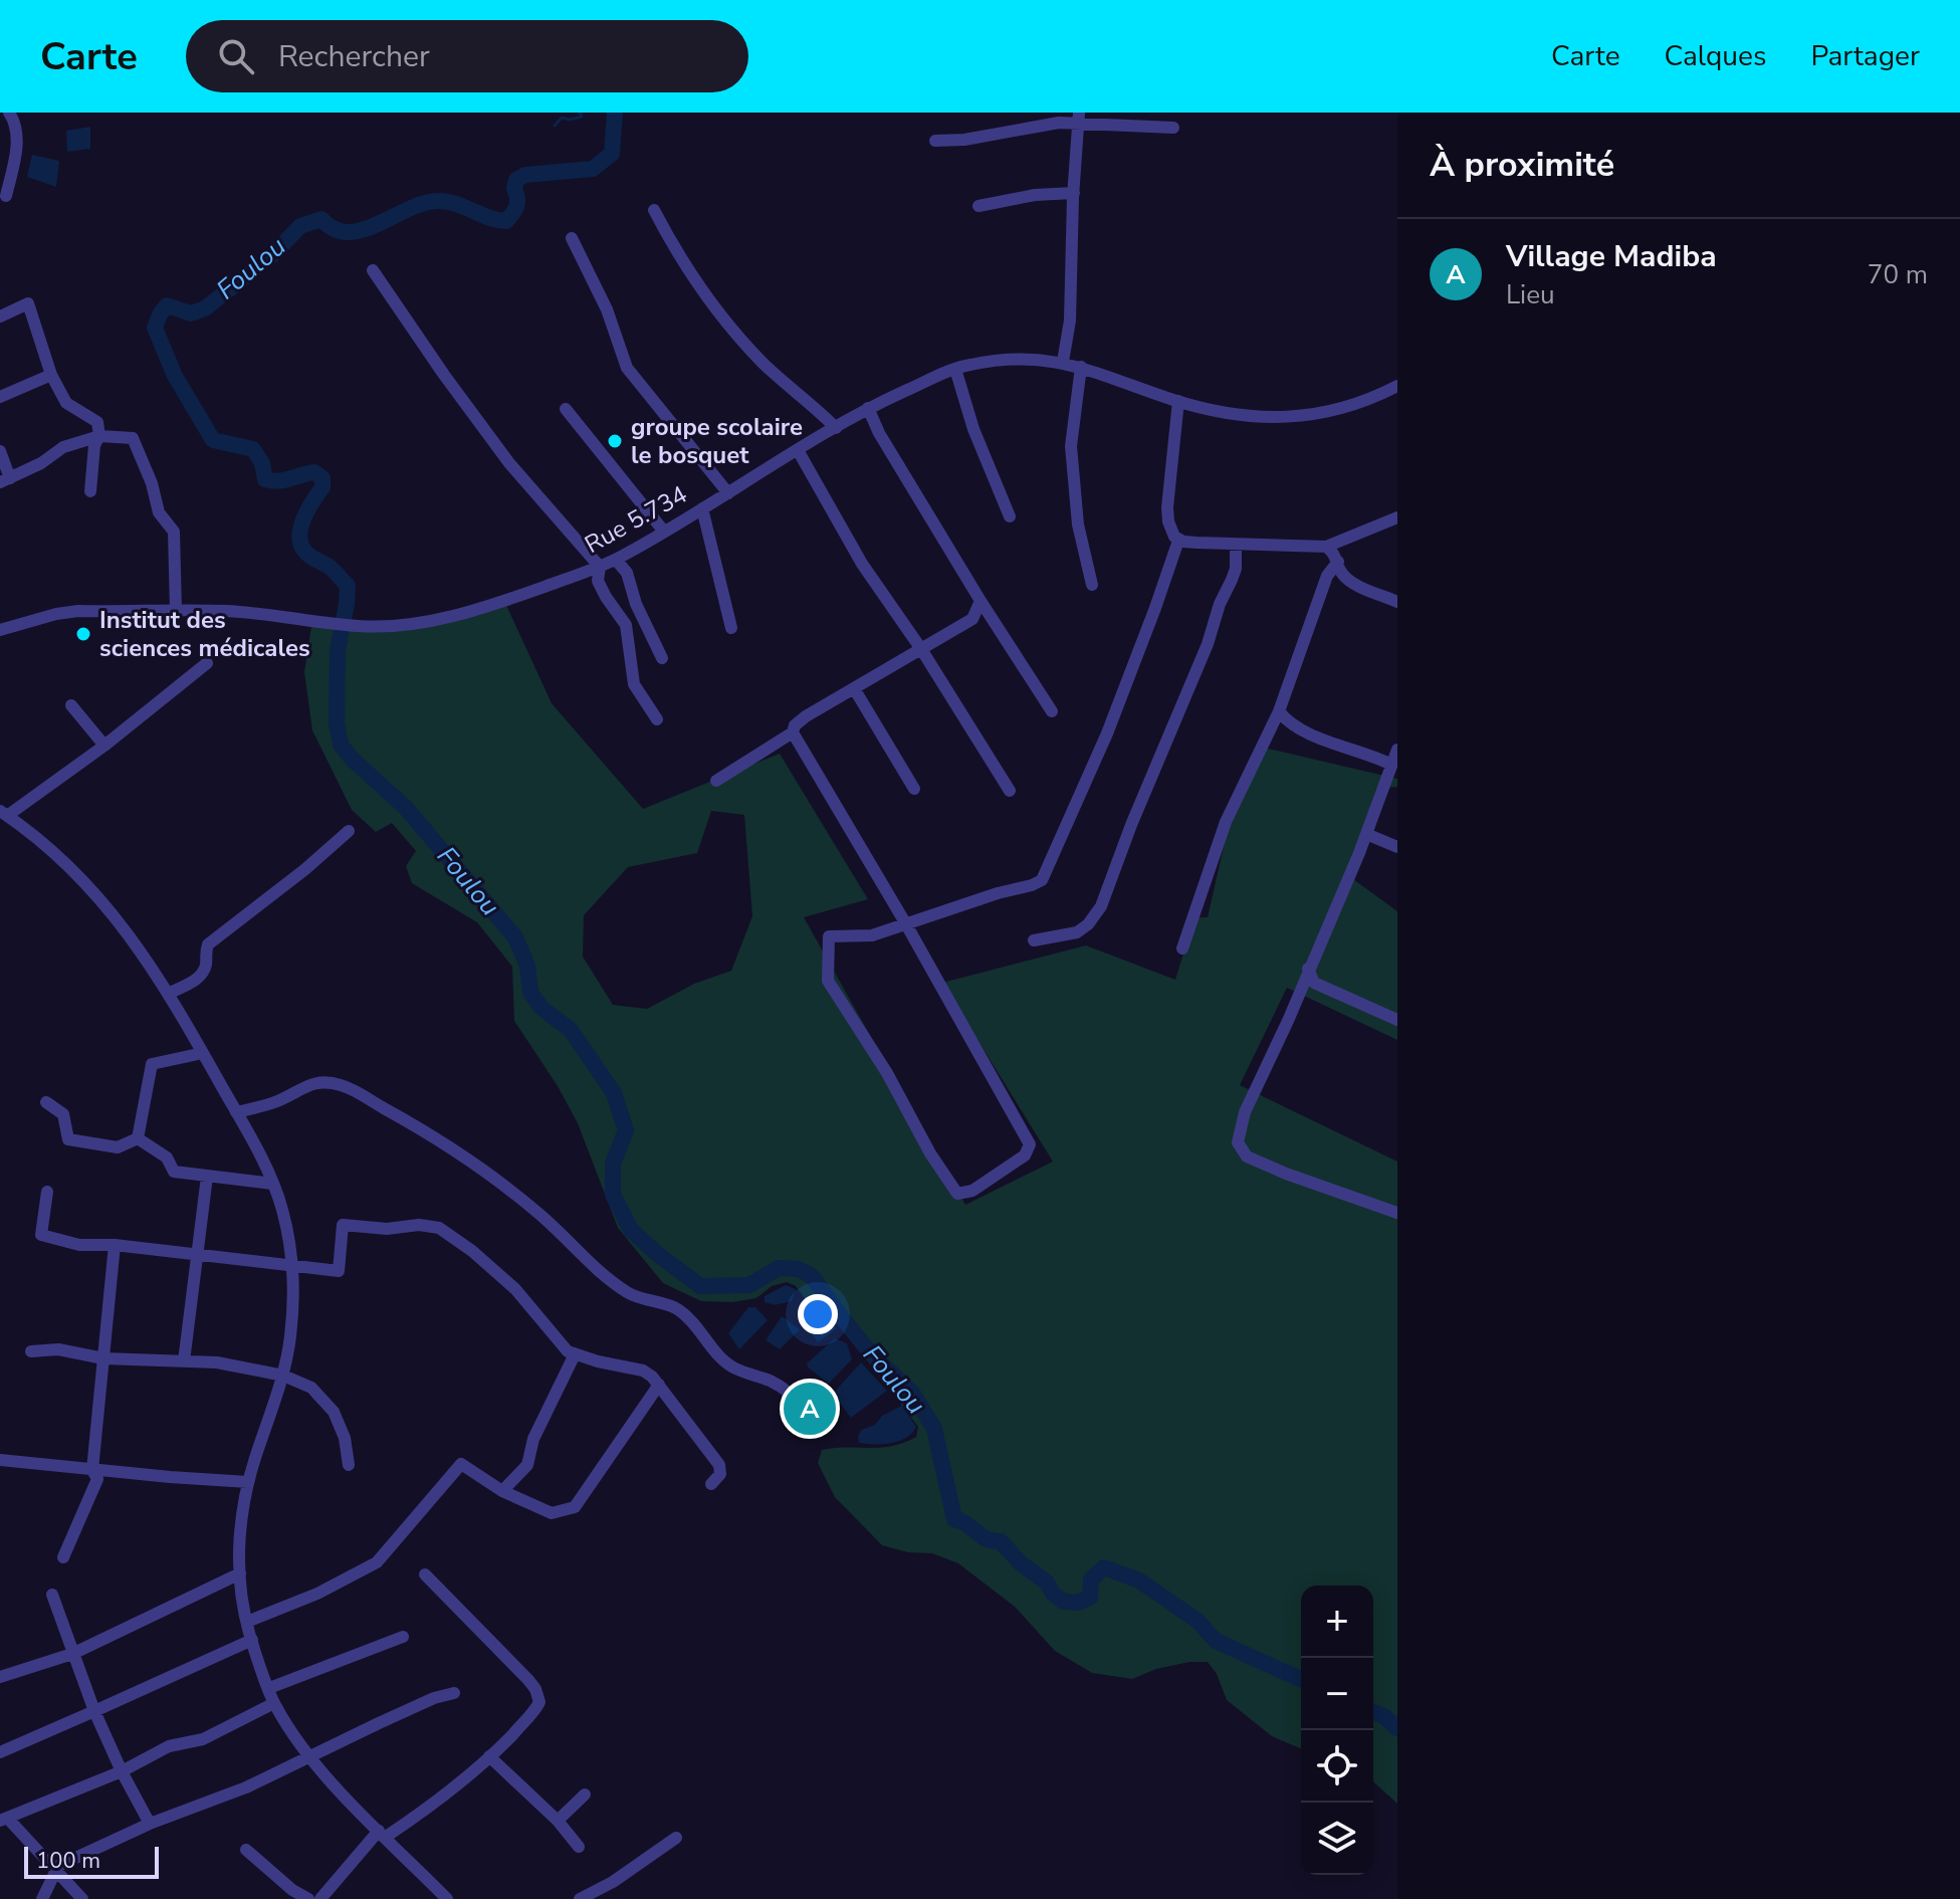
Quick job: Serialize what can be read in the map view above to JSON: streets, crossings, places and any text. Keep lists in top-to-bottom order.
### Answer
{
  "streets": {
    "street": ["Rue 5.734"]
  },
  "water": ["Foulou"],
  "places": ["groupe scolaire le bosquet", "Institut des sciences médicales"],
  "scale_bar": "100 m",
  "page": {
    "header": "Carte",
    "search": "Rechercher",
    "nav": ["Carte", "Calques", "Partager"],
    "heading": "À proximité",
    "list": [
      {
        "mark": "A",
        "name": "Village Madiba",
        "note": "Lieu",
        "value": "70 m"
      }
    ],
    "pins": "A",
    "map_buttons": ["+", "−"],
    "scale": "100 m"
  }
}
